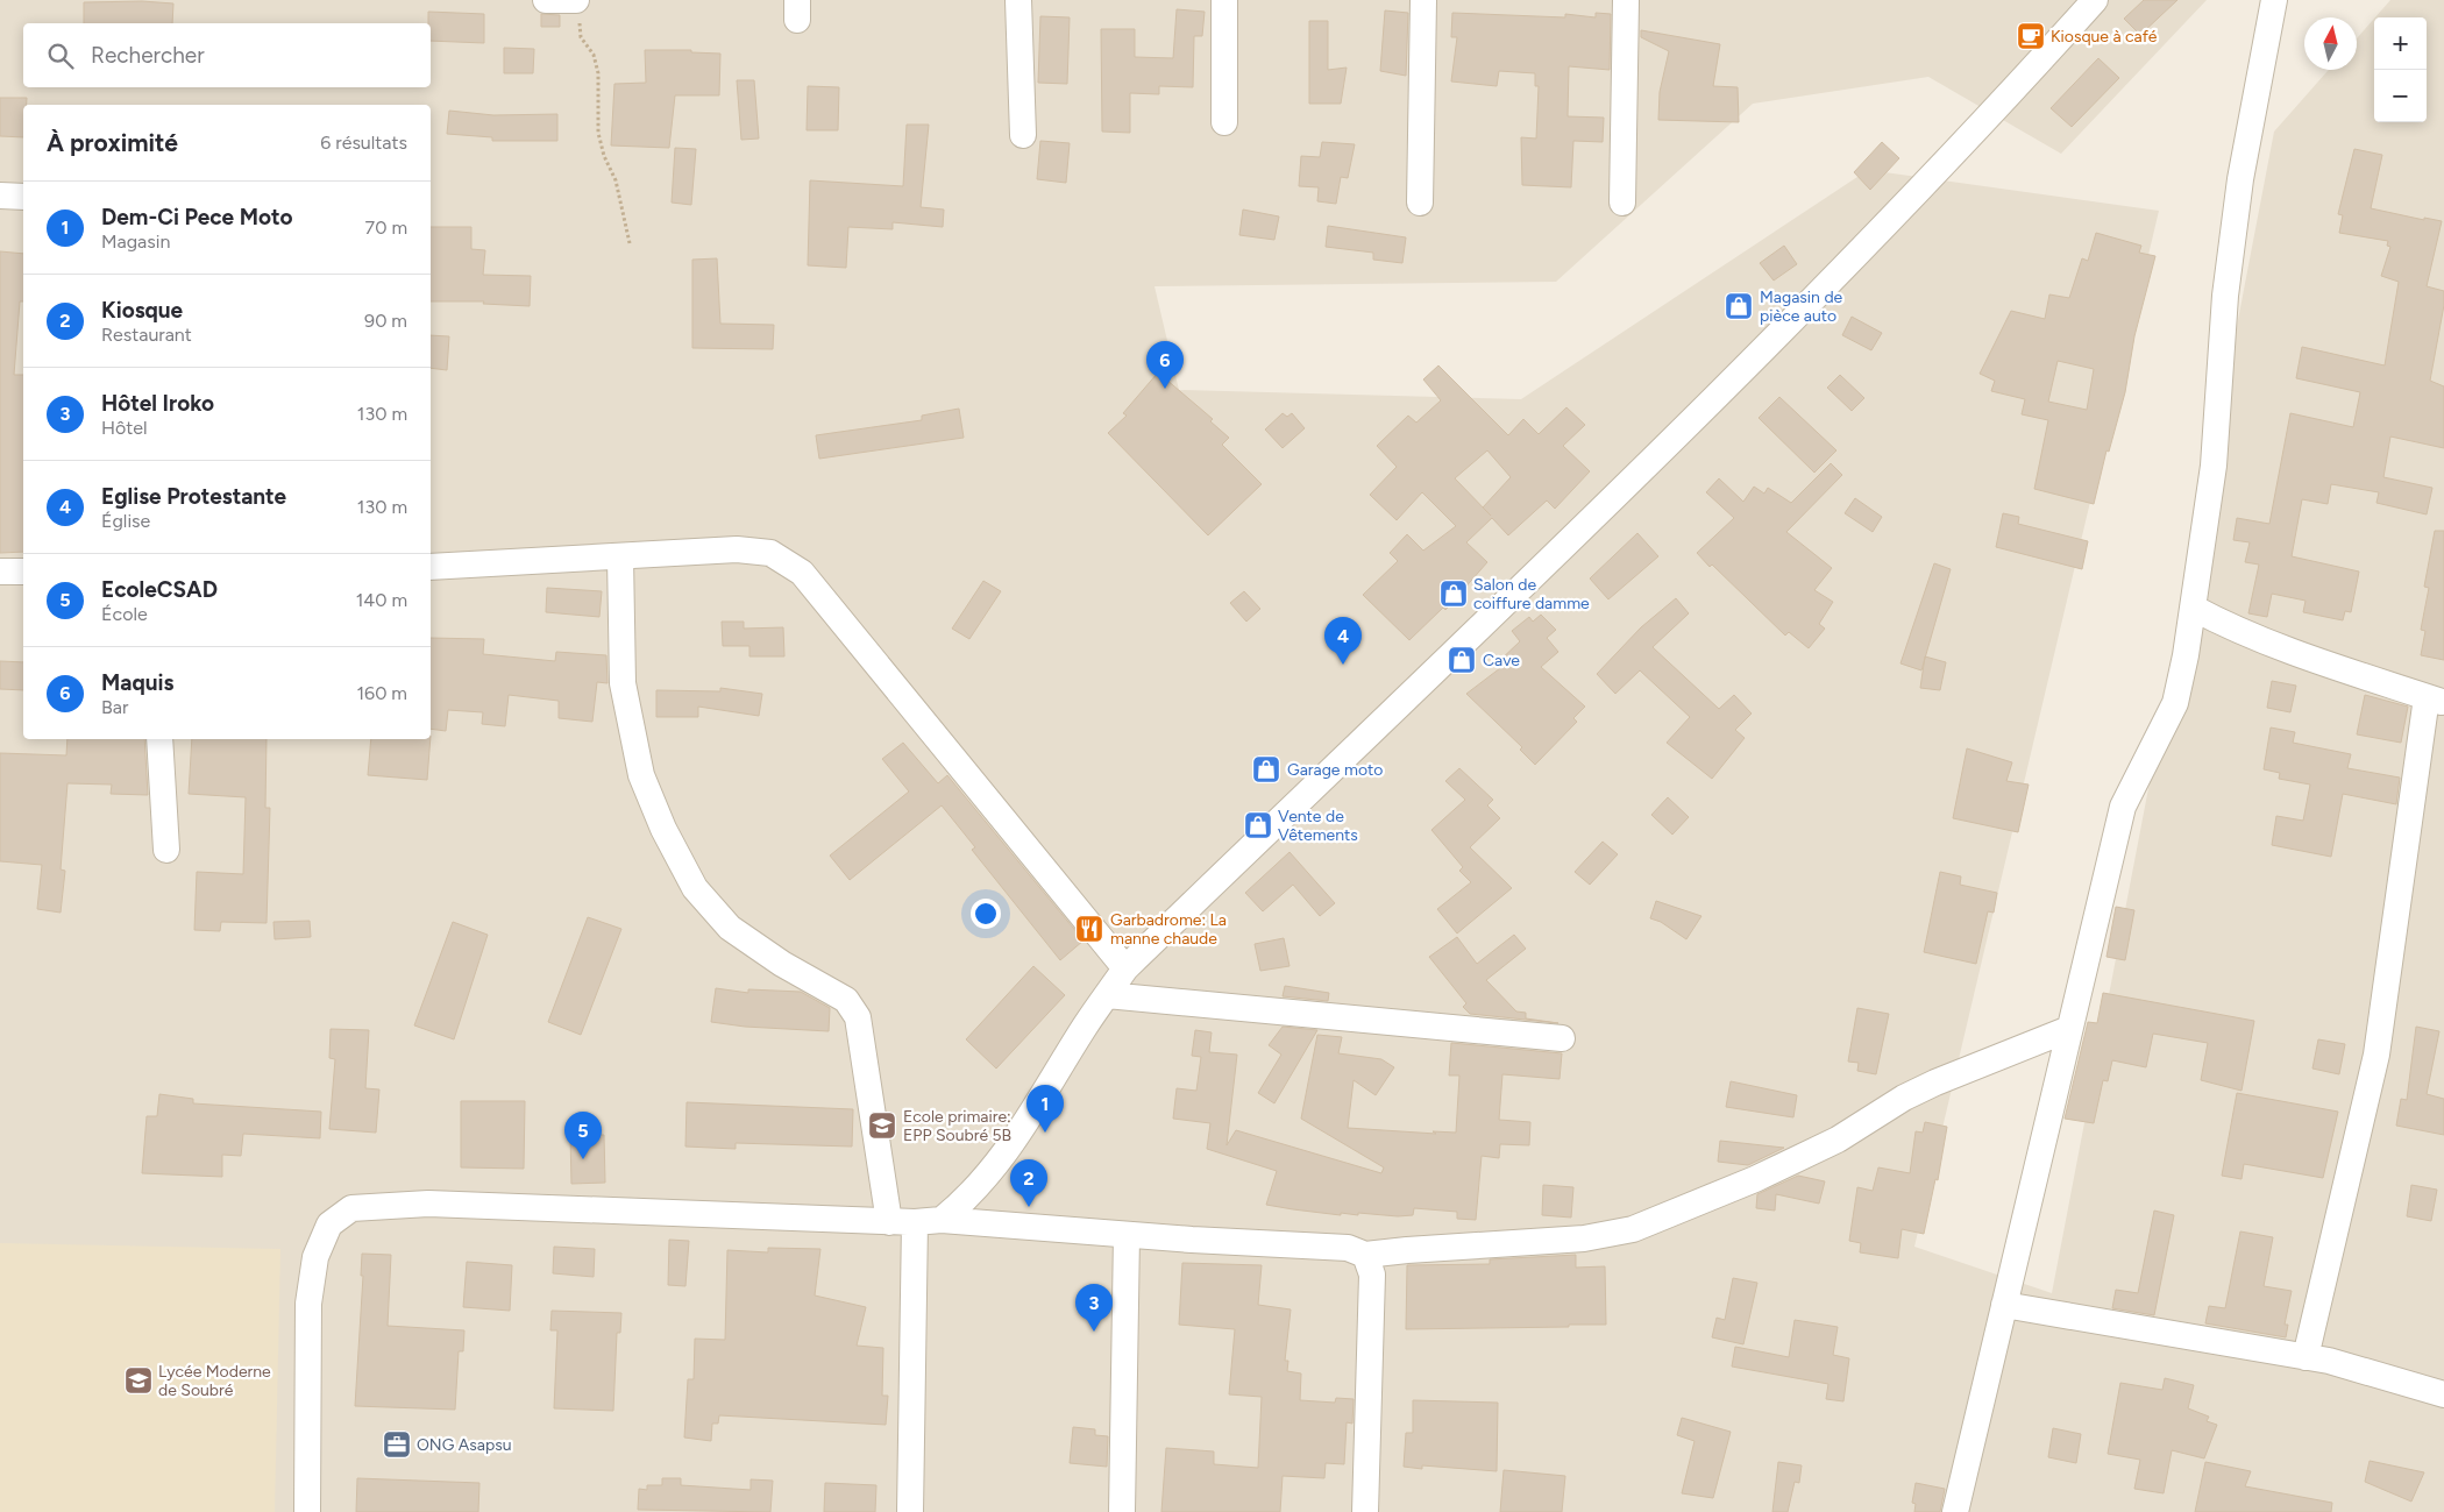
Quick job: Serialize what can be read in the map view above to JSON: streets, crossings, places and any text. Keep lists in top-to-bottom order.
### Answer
{
  "places": {
    "cafe": ["Kiosque à café"],
    "shop": [
      "Magasin de pièce auto",
      "Salon de coiffure damme",
      "Cave",
      "Garage moto",
      "Vente de Vêtements"
    ],
    "restaurant": ["Garbadrome: La manne chaude"],
    "school or university": ["Ecole primaire: EPP Soubré 5B", "Lycée Moderne de Soubré"],
    "office": ["ONG Asapsu"]
  },
  "north": "top",
  "page": {
    "map_buttons": ["+", "−"],
    "search": "Rechercher",
    "heading": ["À proximité", "6 résultats"],
    "list": [
      {
        "mark": "1",
        "name": "Dem-Ci Pece Moto",
        "note": "Magasin",
        "value": "70 m"
      },
      {
        "mark": "2",
        "name": "Kiosque",
        "note": "Restaurant",
        "value": "90 m"
      },
      {
        "mark": "3",
        "name": "Hôtel Iroko",
        "note": "Hôtel",
        "value": "130 m"
      },
      {
        "mark": "4",
        "name": "Eglise Protestante",
        "note": "Église",
        "value": "130 m"
      },
      {
        "mark": "5",
        "name": "EcoleCSAD",
        "note": "École",
        "value": "140 m"
      },
      {
        "mark": "6",
        "name": "Maquis",
        "note": "Bar",
        "value": "160 m"
      }
    ],
    "pins": [
      "6",
      "4",
      "1",
      "5",
      "2",
      "3"
    ]
  }
}
